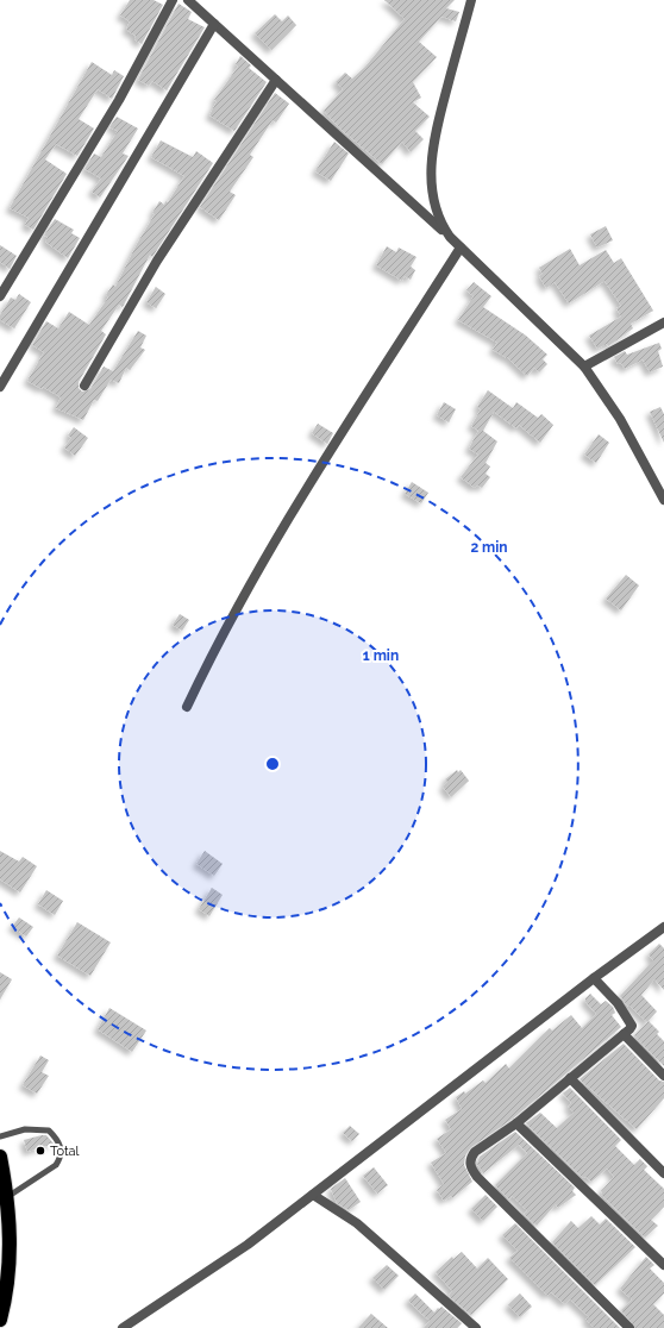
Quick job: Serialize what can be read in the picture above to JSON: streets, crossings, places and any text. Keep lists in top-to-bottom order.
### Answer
{
  "places": ["Total"],
  "rings": ["2 min", "1 min"]
}
